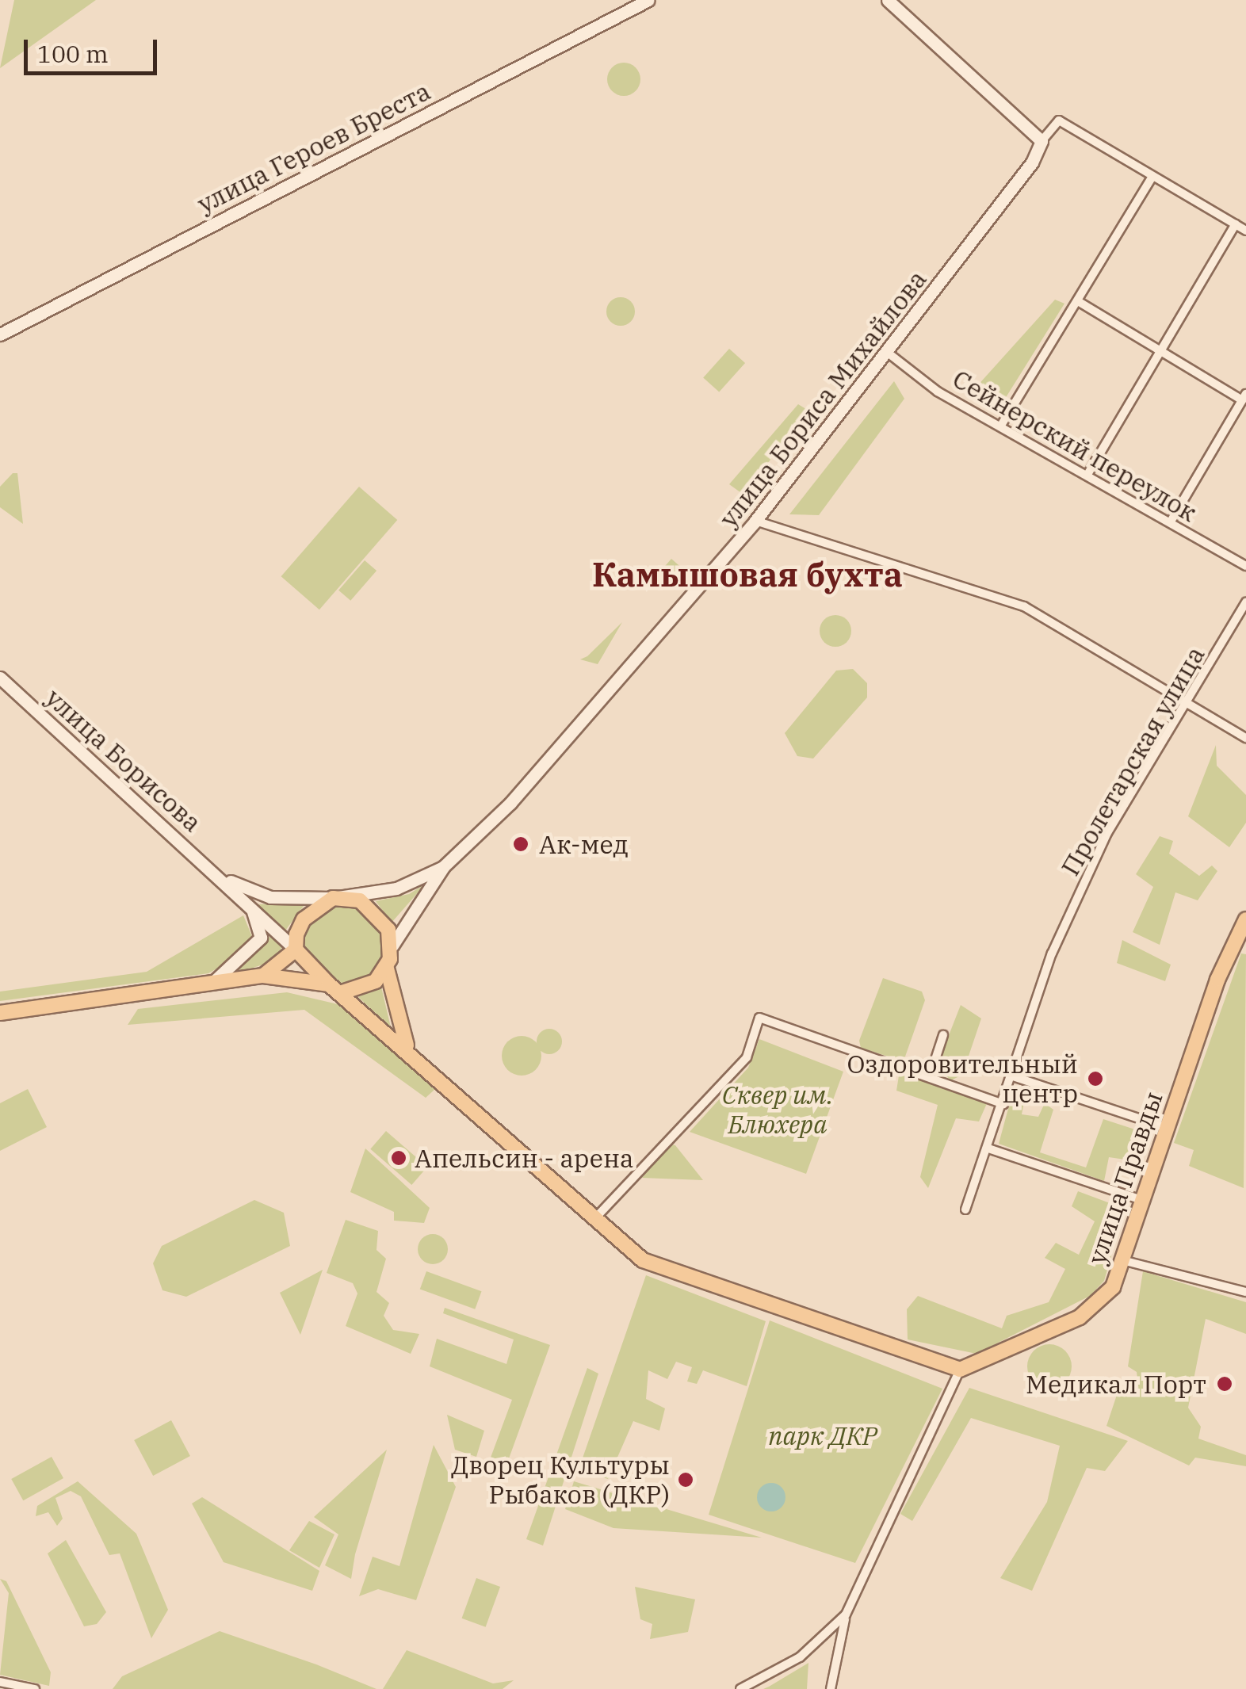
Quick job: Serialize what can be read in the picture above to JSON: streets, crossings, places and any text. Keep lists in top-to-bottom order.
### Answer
{
  "streets": {
    "main road": ["улица Правды"],
    "street": [
      "улица Героев Бреста",
      "улица Бориса Михайлова",
      "Сейнерский переулок",
      "улица Борисова",
      "Пролетарская улица"
    ]
  },
  "crossings": [
    ["улица Бориса Михайлова", "Сейнерский переулок"],
    ["улица Бориса Михайлова", "улица Борисова"]
  ],
  "districts": ["Камышовая бухта"],
  "parks": ["Сквер им. Блюхера", "парк ДКР"],
  "places": [
    "Ак-мед",
    "Оздоровительный центр",
    "Апельсин - арена",
    "Медикал Порт",
    "Дворец Культуры Рыбаков (ДКР)"
  ],
  "scale_bar": "100 m"
}
